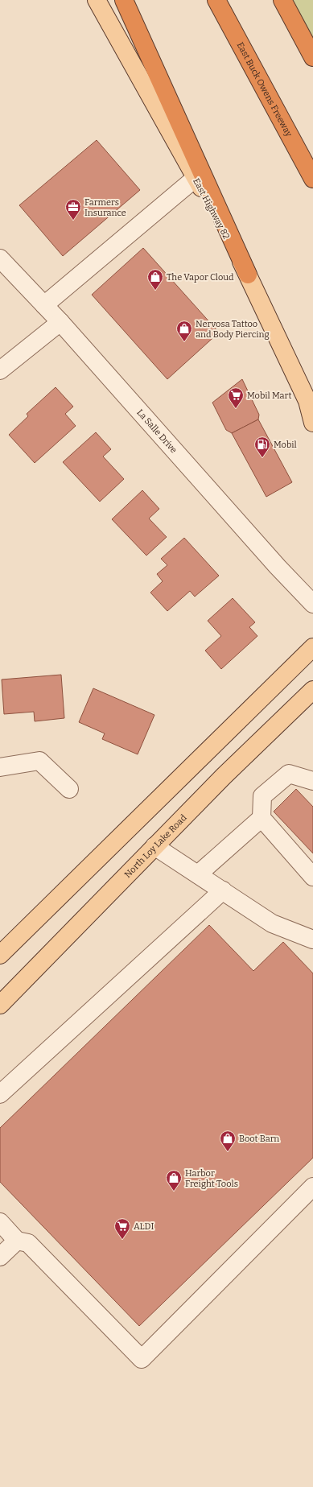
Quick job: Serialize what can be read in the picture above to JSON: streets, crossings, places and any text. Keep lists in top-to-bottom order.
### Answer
{
  "streets": {
    "highway": ["East Buck Owens Freeway"],
    "main road": ["East Highway 82", "North Loy Lake Road"],
    "street": ["La Salle Drive"]
  },
  "places": {
    "office": ["Farmers Insurance"],
    "shop": [
      "The Vapor Cloud",
      "Nervosa Tattoo and Body Piercing",
      "Boot Barn",
      "Harbor Freight Tools"
    ],
    "supermarket": ["Mobil Mart", "ALDI"],
    "fuel station": ["Mobil"]
  }
}
